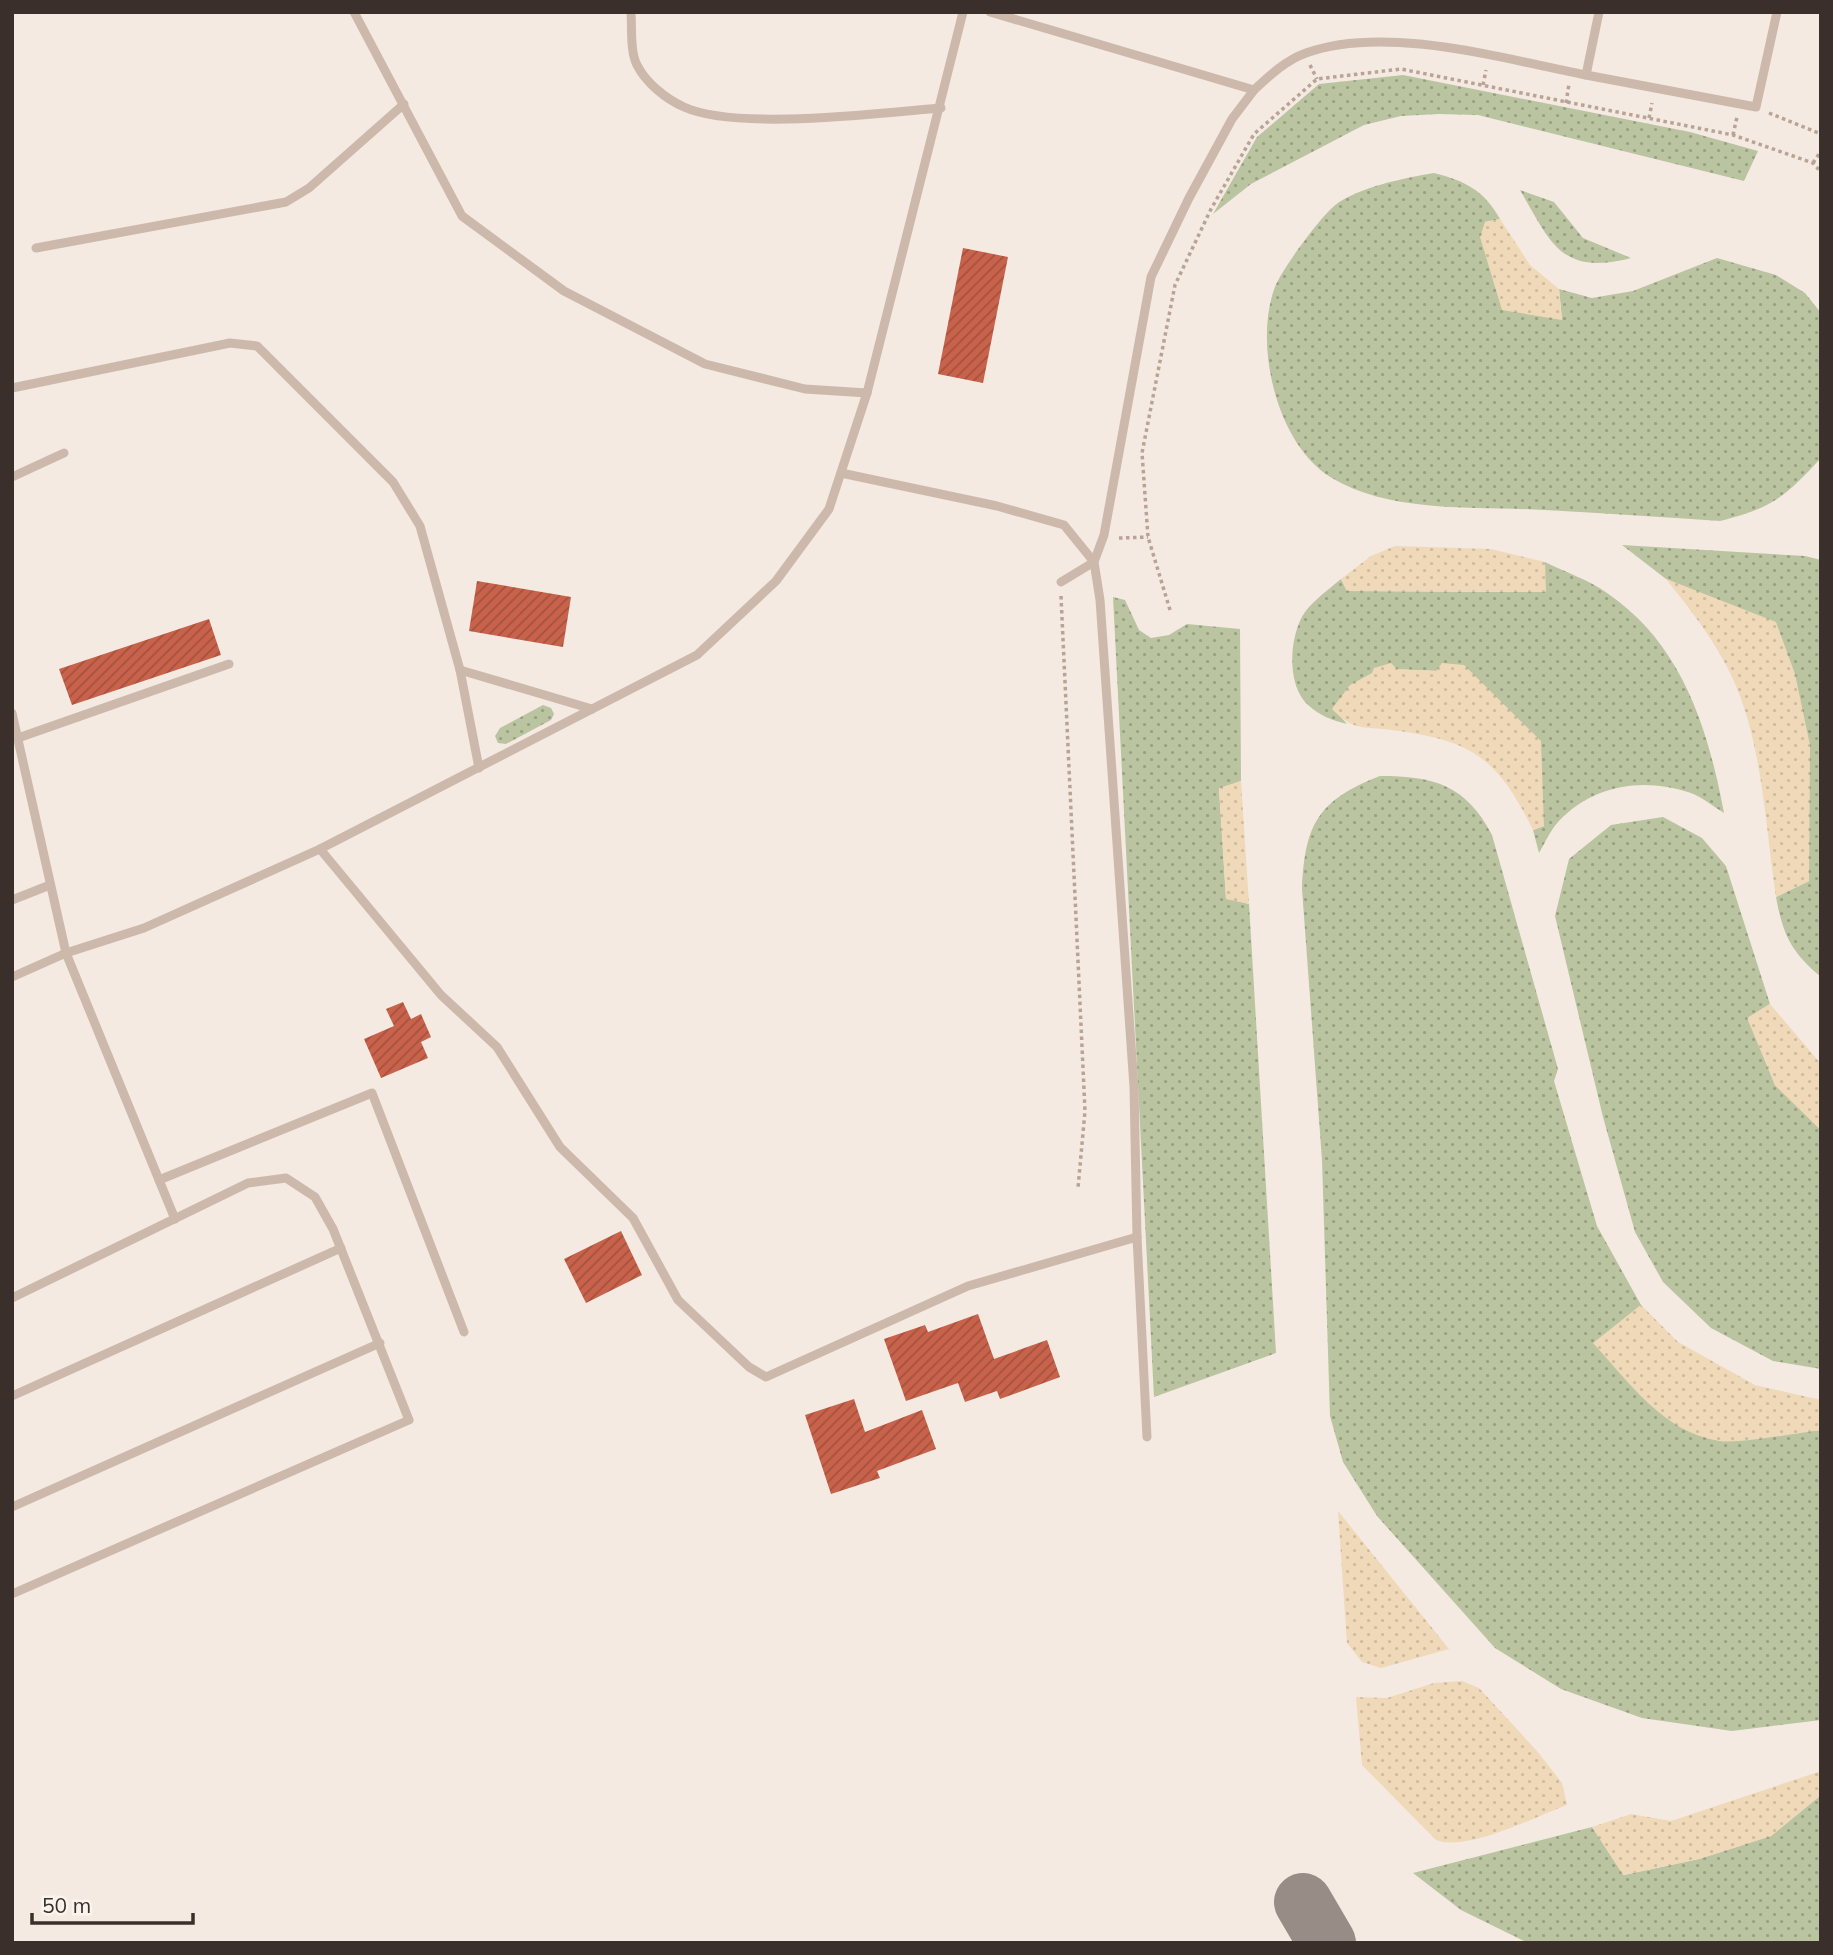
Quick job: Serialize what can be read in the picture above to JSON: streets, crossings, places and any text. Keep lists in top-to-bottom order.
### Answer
{
  "scale_bar": "50 m"
}
